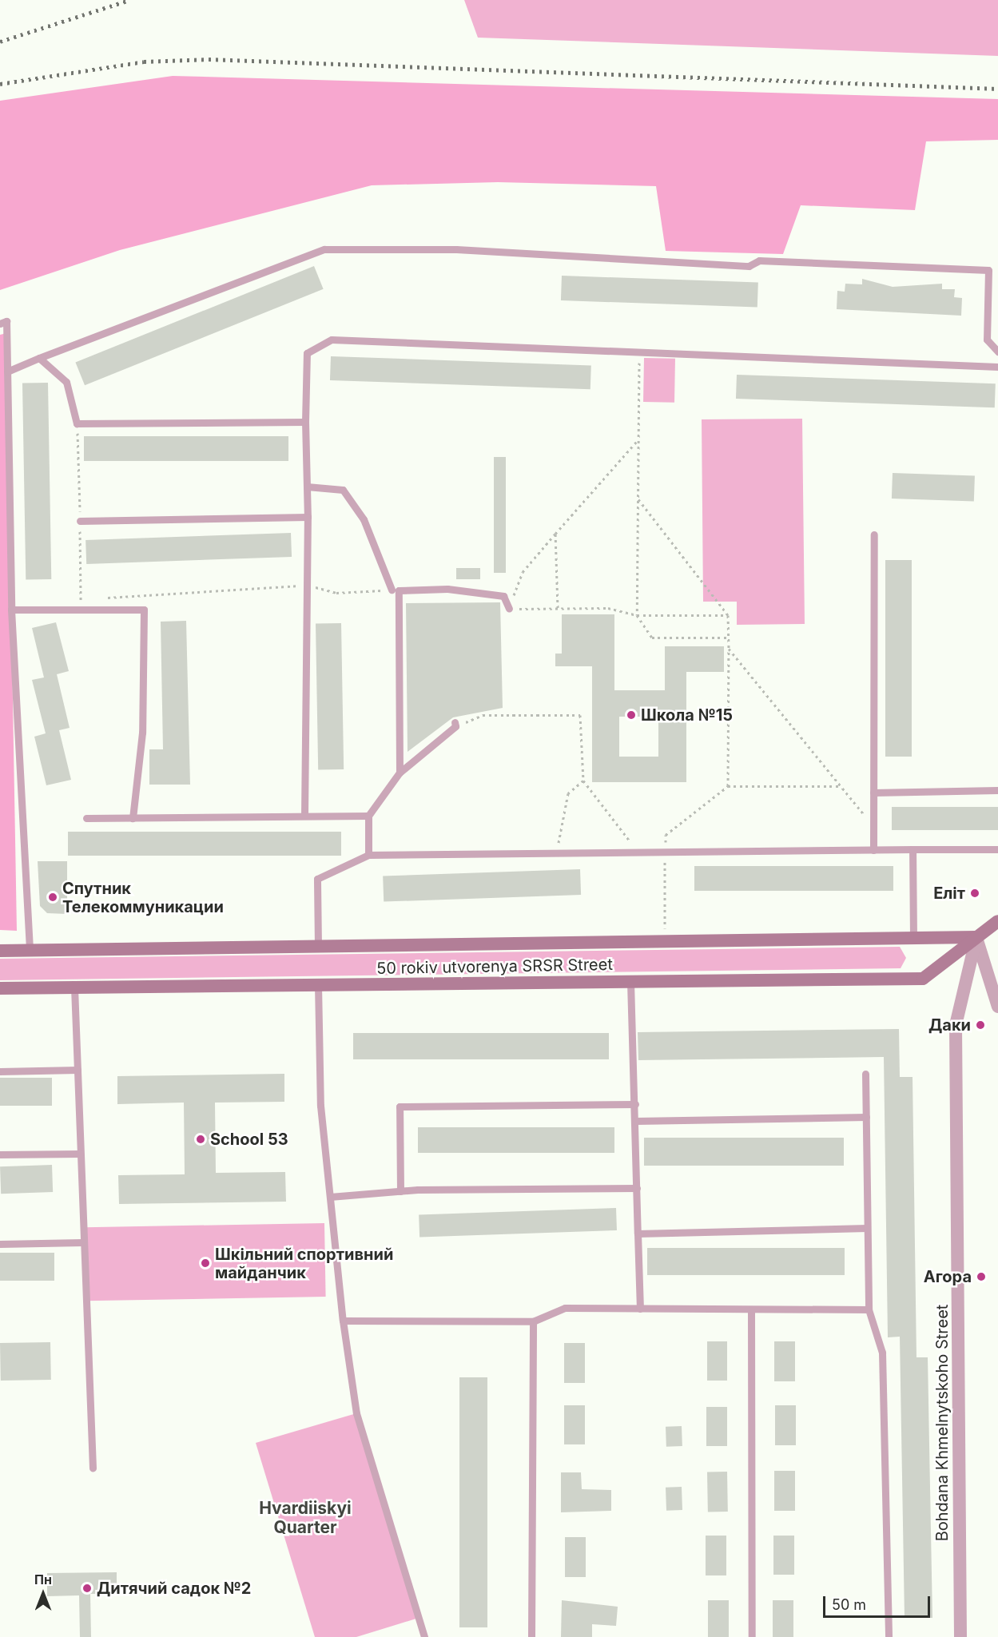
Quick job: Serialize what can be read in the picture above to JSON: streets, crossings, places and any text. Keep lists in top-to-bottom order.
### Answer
{
  "streets": {
    "main road": ["50 rokiv utvorenya SRSR Street"],
    "street": ["Bohdana Khmelnytskoho Street"]
  },
  "crossings": [
    ["50 rokiv utvorenya SRSR Street", "Bohdana Khmelnytskoho Street"]
  ],
  "districts": ["Hvardiiskyi Quarter"],
  "places": [
    "Школа №15",
    "Еліт",
    "Спутник Телекоммуникации",
    "Даки",
    "School 53",
    "Шкільний спортивний майданчик",
    "Агора",
    "Дитячий садок №2"
  ],
  "scale_bar": "50 m",
  "north": "top"
}
